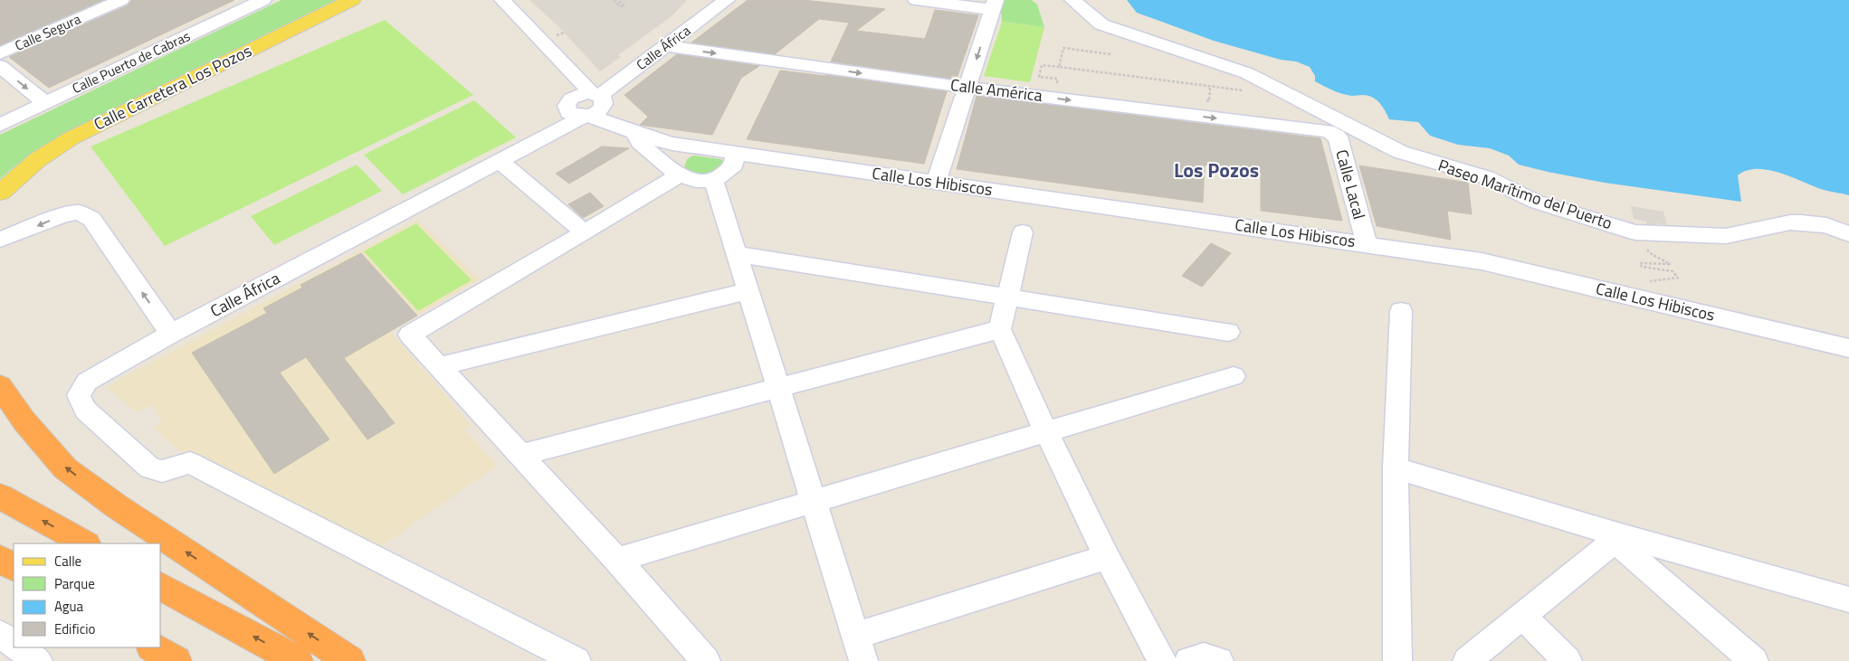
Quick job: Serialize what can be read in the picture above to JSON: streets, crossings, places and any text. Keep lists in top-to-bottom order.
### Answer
{
  "streets": {
    "main road": ["Calle Carretera Los Pozos"],
    "street": [
      "Calle Segura",
      "Calle África",
      "Calle Puerto de Cabras",
      "Calle América",
      "Calle Los Hibiscos",
      "Calle Lacal",
      "Paseo Marítimo del Puerto"
    ]
  },
  "crossings": [
    ["Calle África", "Calle América"],
    ["Calle América", "Calle Lacal"],
    ["Calle Los Hibiscos", "Calle Lacal"]
  ],
  "districts": ["Los Pozos"],
  "legend": [
    "Calle",
    "Parque",
    "Agua",
    "Edificio"
  ]
}
